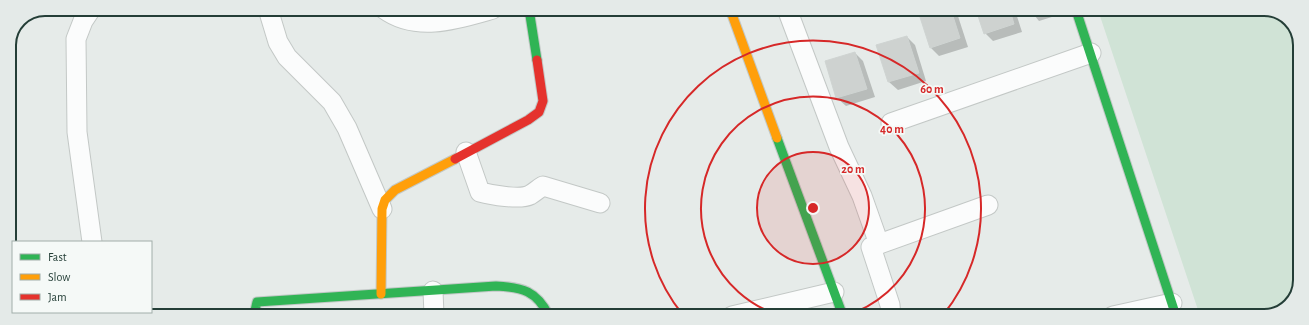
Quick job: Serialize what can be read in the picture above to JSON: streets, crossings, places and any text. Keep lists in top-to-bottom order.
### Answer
{
  "legend": ["Fast", "Slow", "Jam"],
  "rings": ["60 m", "40 m", "20 m"]
}
